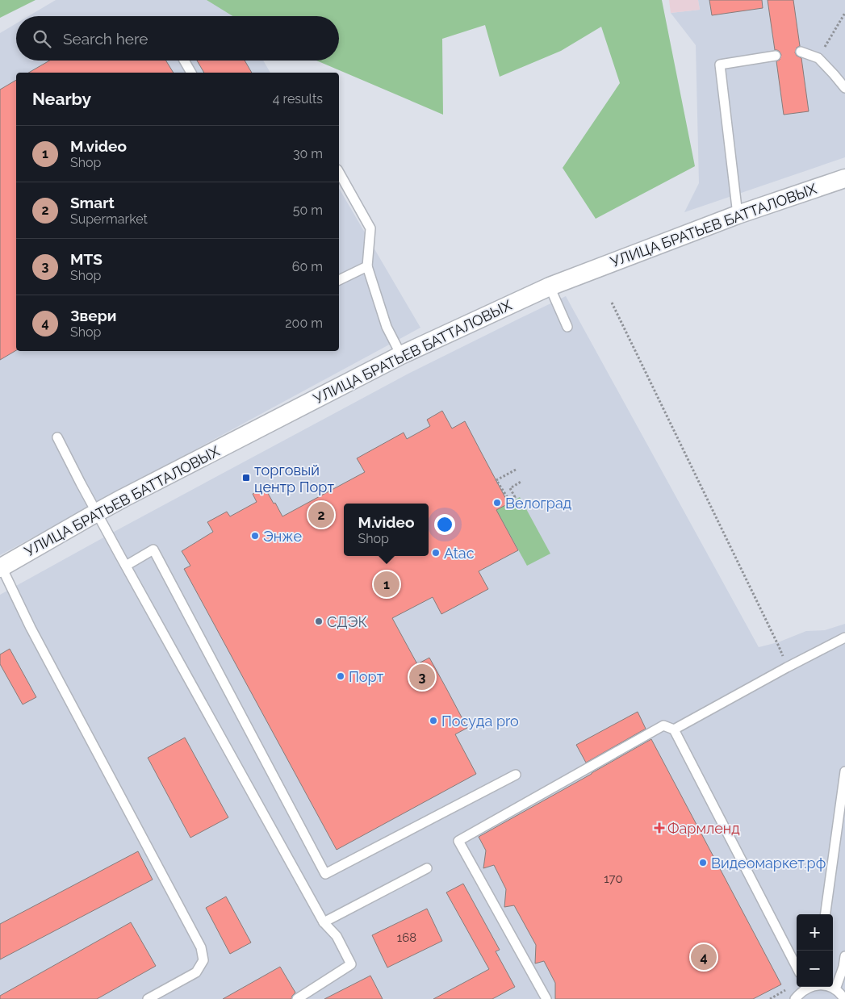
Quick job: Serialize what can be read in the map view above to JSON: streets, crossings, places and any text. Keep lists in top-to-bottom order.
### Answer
{
  "streets": {
    "street": ["УЛИЦА БРАТЬЕВ БАТТАЛОВЫХ"]
  },
  "places": {
    "transit": ["торговый центр Порт"],
    "other": [
      "Велоград",
      "Энже",
      "Atac",
      "СДЭК",
      "Порт",
      "Посуда pro",
      "Видеомаркет.рф"
    ],
    "health": ["Фармленд"]
  },
  "house_numbers": ["170", "168"],
  "page": {
    "search": "Search here",
    "heading": ["Nearby", "4 results"],
    "list": [
      {
        "mark": "1",
        "name": "M.video",
        "note": "Shop",
        "value": "30 m"
      },
      {
        "mark": "2",
        "name": "Smart",
        "note": "Supermarket",
        "value": "50 m"
      },
      {
        "mark": "3",
        "name": "MTS",
        "note": "Shop",
        "value": "60 m"
      },
      {
        "mark": "4",
        "name": "Звери",
        "note": "Shop",
        "value": "200 m"
      }
    ],
    "pins": [
      "2",
      "1",
      "3",
      "4"
    ],
    "popup": ["M.video", "Shop"],
    "map_buttons": ["+", "−"]
  }
}
